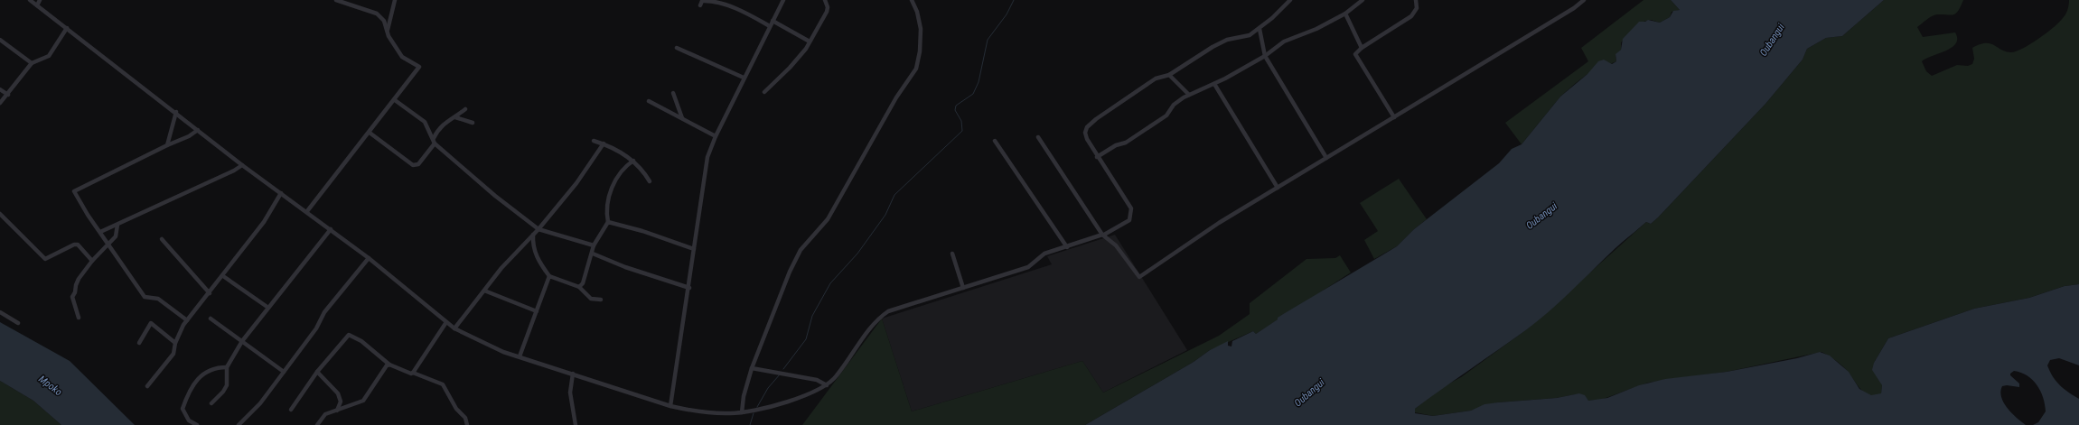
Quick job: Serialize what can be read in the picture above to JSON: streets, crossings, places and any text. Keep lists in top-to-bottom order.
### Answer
{
  "water": ["Oubangui", "Mpoko"]
}
